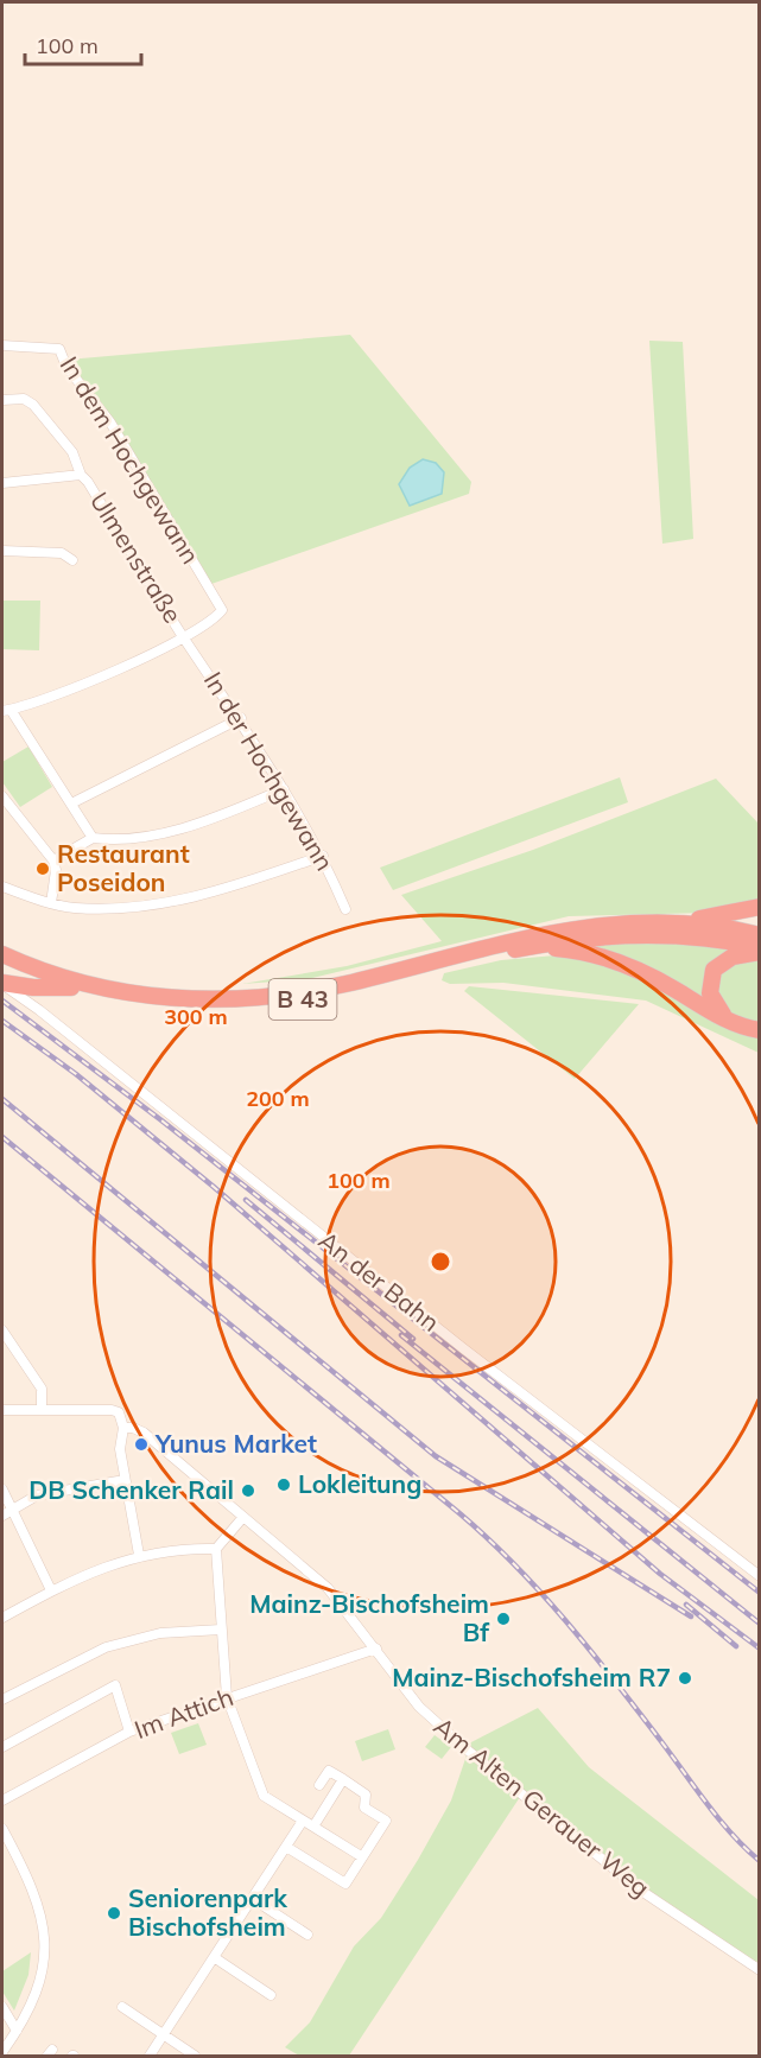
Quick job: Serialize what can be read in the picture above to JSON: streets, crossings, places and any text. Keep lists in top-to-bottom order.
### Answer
{
  "streets": {
    "highway": ["B 43"],
    "street": [
      "In dem Hochgewann",
      "Ulmenstraße",
      "In der Hochgewann",
      "An der Bahn",
      "Im Attich",
      "Am Alten Gerauer Weg"
    ]
  },
  "crossings": [
    ["In dem Hochgewann", "Ulmenstraße"],
    ["In dem Hochgewann", "In der Hochgewann"],
    ["Ulmenstraße", "In der Hochgewann"],
    ["Im Attich", "Am Alten Gerauer Weg"]
  ],
  "places": [
    "Restaurant Poseidon",
    "Yunus Market",
    "Lokleitung",
    "DB Schenker Rail",
    "Mainz-Bischofsheim Bf",
    "Mainz-Bischofsheim R7",
    "Seniorenpark Bischofsheim"
  ],
  "scale_bar": "100 m",
  "rings": ["300 m", "200 m", "100 m"]
}
